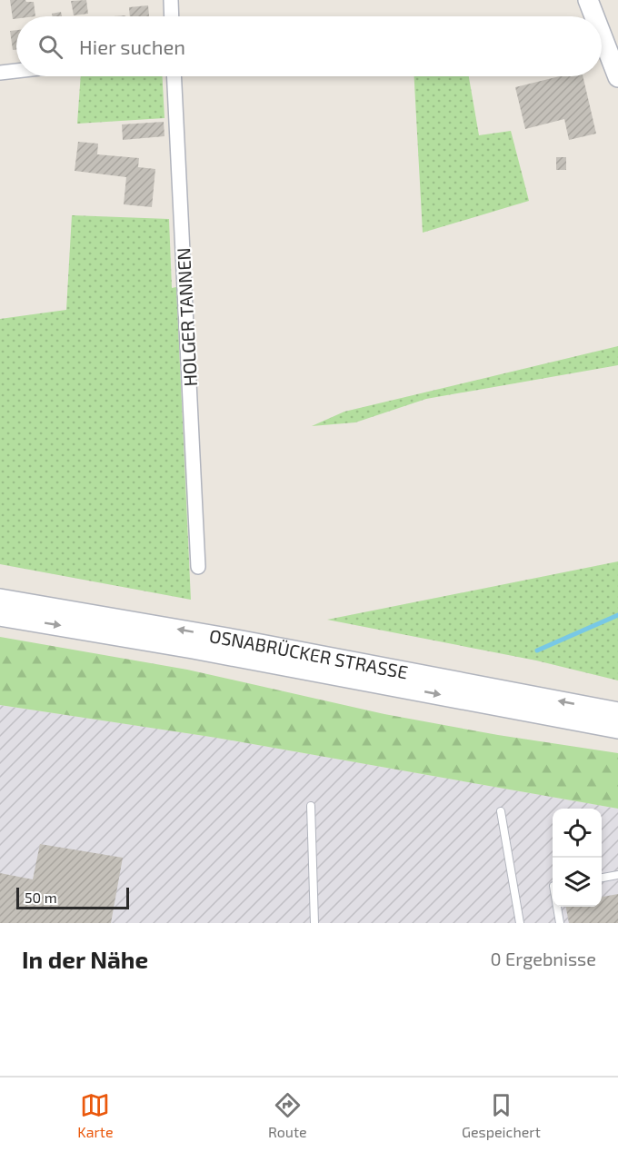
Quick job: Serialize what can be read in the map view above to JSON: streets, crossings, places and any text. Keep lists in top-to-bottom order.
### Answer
{
  "streets": {
    "main road": ["OSNABRÜCKER STRASSE"],
    "street": ["HOLGER TANNEN"]
  },
  "scale_bar": "50 m",
  "page": {
    "search": "Hier suchen",
    "scale": "50 m",
    "heading": ["In der Nähe", "0 Ergebnisse"],
    "nav": ["Karte", "Route", "Gespeichert"]
  }
}
